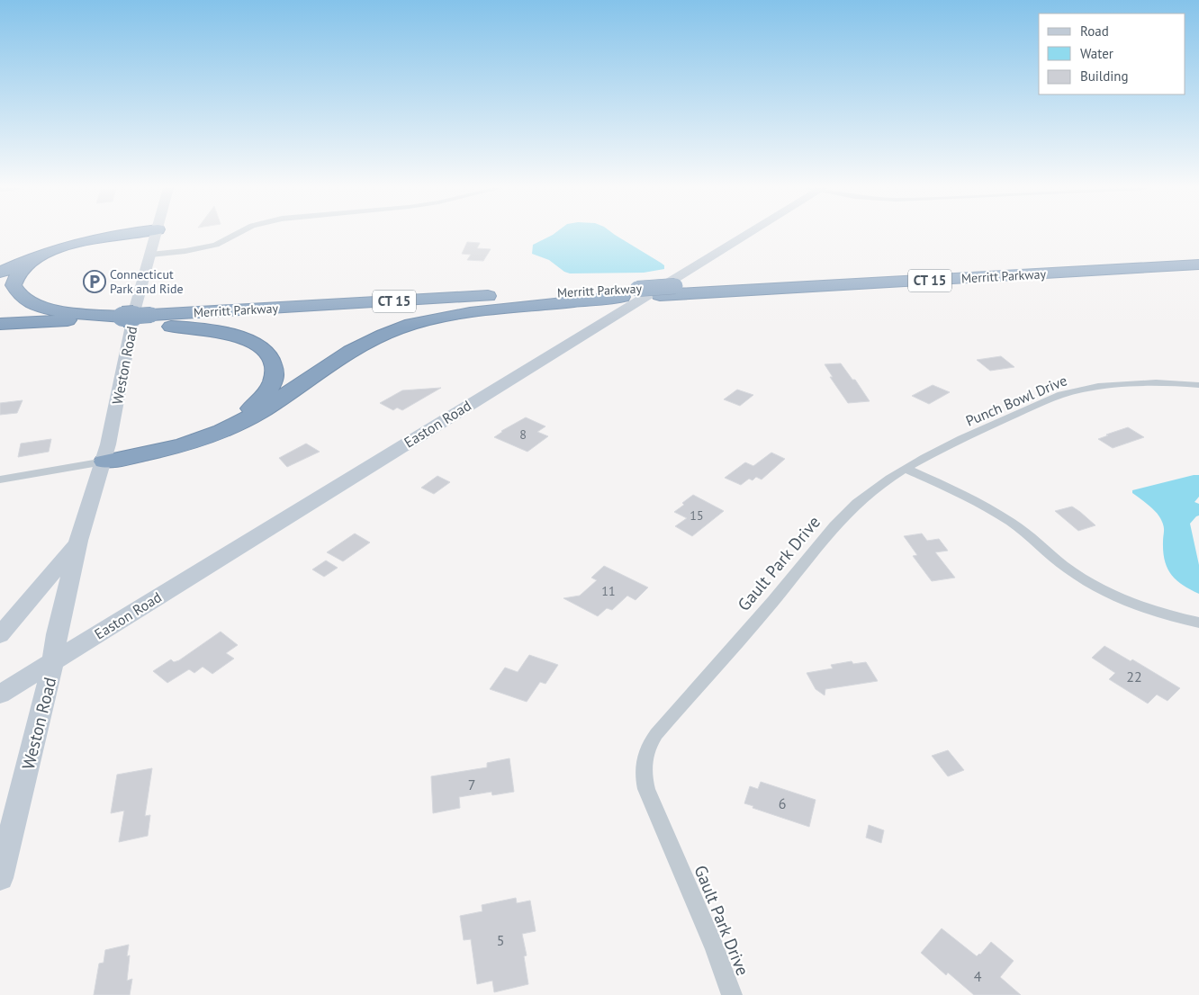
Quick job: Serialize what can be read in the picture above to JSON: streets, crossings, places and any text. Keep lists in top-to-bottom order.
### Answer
{
  "streets": {
    "highway": ["Merritt Parkway", "CT 15"],
    "main road": ["Weston Road", "Easton Road"],
    "street": ["Punch Bowl Drive", "Gault Park Drive"]
  },
  "crossings": [
    ["Weston Road", "Easton Road"],
    ["Punch Bowl Drive", "Gault Park Drive"]
  ],
  "places": {
    "parking": ["Connecticut Park and Ride"]
  },
  "house_numbers": [
    "8",
    "15",
    "11",
    "22",
    "7",
    "6",
    "5",
    "4"
  ],
  "legend": ["Road", "Water", "Building"]
}
